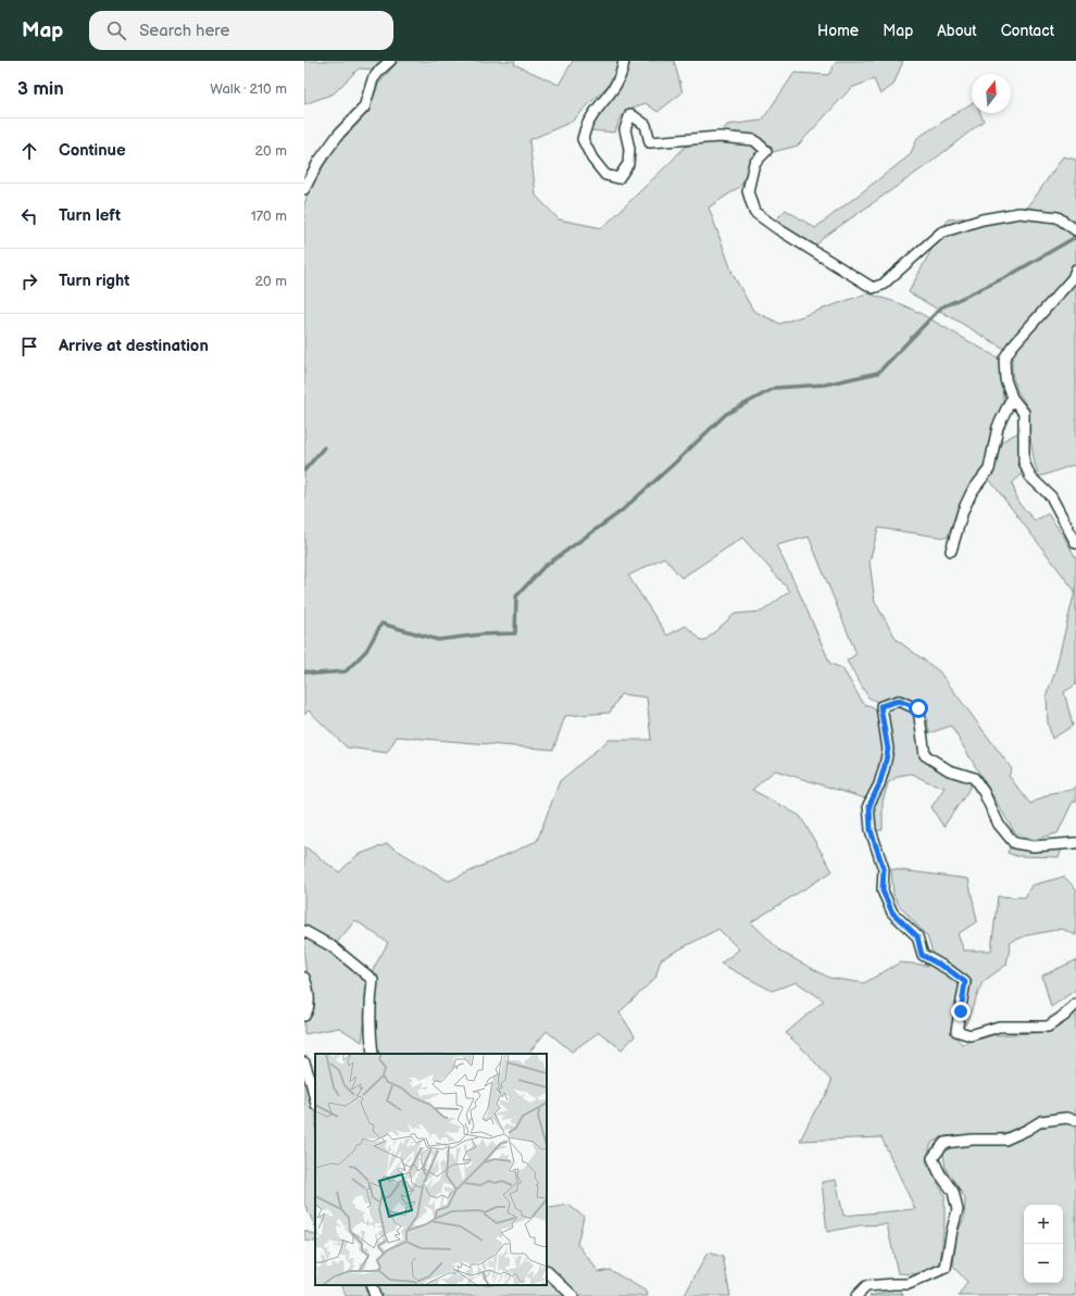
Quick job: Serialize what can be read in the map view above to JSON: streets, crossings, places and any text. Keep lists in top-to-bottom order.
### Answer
{
  "north": "top",
  "page": {
    "header": "Map",
    "search": "Search here",
    "nav": [
      "Home",
      "Map",
      "About",
      "Contact"
    ],
    "heading": ["3 min", "Walk · 210 m"],
    "list": [
      ["Continue", "20 m"],
      ["Turn left", "170 m"],
      ["Turn right", "20 m"],
      "Arrive at destination"
    ],
    "map_buttons": ["+", "−"]
  }
}
